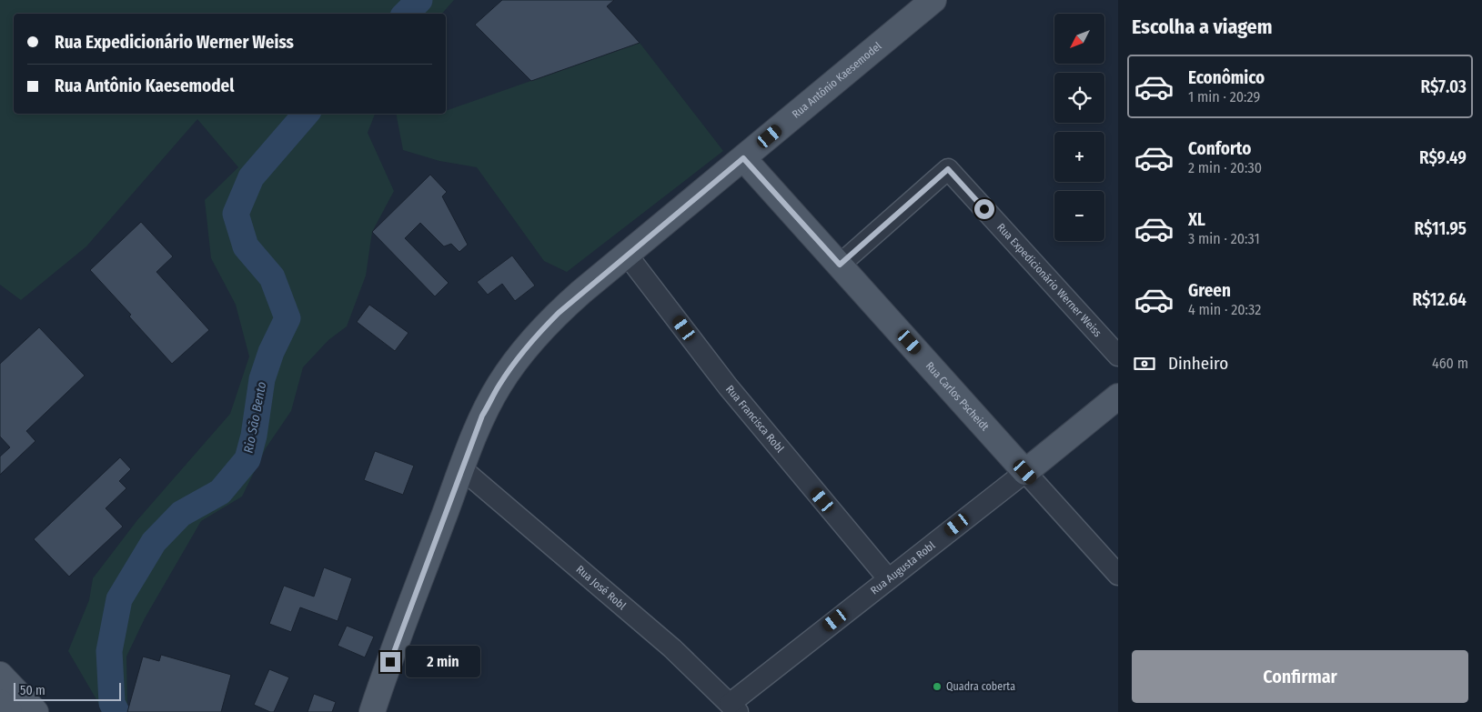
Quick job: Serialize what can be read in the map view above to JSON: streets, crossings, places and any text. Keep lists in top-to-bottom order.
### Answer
{
  "streets": {
    "main road": ["Rua Antônio Kaesemodel", "Rua Carlos Pscheidt", "Rua Augusta Robl"],
    "street": ["Rua Expedicionário Werner Weiss", "Rua Francisca Robl", "Rua José Robl"]
  },
  "crossings": [
    ["Rua Antônio Kaesemodel", "Rua Carlos Pscheidt"],
    ["Rua Antônio Kaesemodel", "Rua Francisca Robl"],
    ["Rua Antônio Kaesemodel", "Rua José Robl"],
    ["Rua Expedicionário Werner Weiss", "Rua Carlos Pscheidt"],
    ["Rua Carlos Pscheidt", "Rua Augusta Robl"],
    ["Rua Francisca Robl", "Rua Augusta Robl"],
    ["Rua Augusta Robl", "Rua José Robl"]
  ],
  "water": ["Rio São Bento"],
  "places": ["Quadra coberta"],
  "scale_bar": "50 m",
  "north": "bottom left",
  "page": {
    "heading": "Escolha a viagem",
    "map_buttons": ["+", "−"],
    "banner": ["Rua Expedicionário Werner Weiss", "Rua Antônio Kaesemodel"],
    "list": [
      {
        "name": "Econômico",
        "note": "1 min · 20:29",
        "value": "R$7.03"
      },
      {
        "name": "Conforto",
        "note": "2 min · 20:30",
        "value": "R$9.49"
      },
      {
        "name": "XL",
        "note": "3 min · 20:31",
        "value": "R$11.95"
      },
      {
        "name": "Green",
        "note": "4 min · 20:32",
        "value": "R$12.64"
      }
    ],
    "pay": ["Dinheiro", "460 m"],
    "buttons": "Confirmar",
    "bubble": "2 min",
    "scale": "50 m"
  }
}
